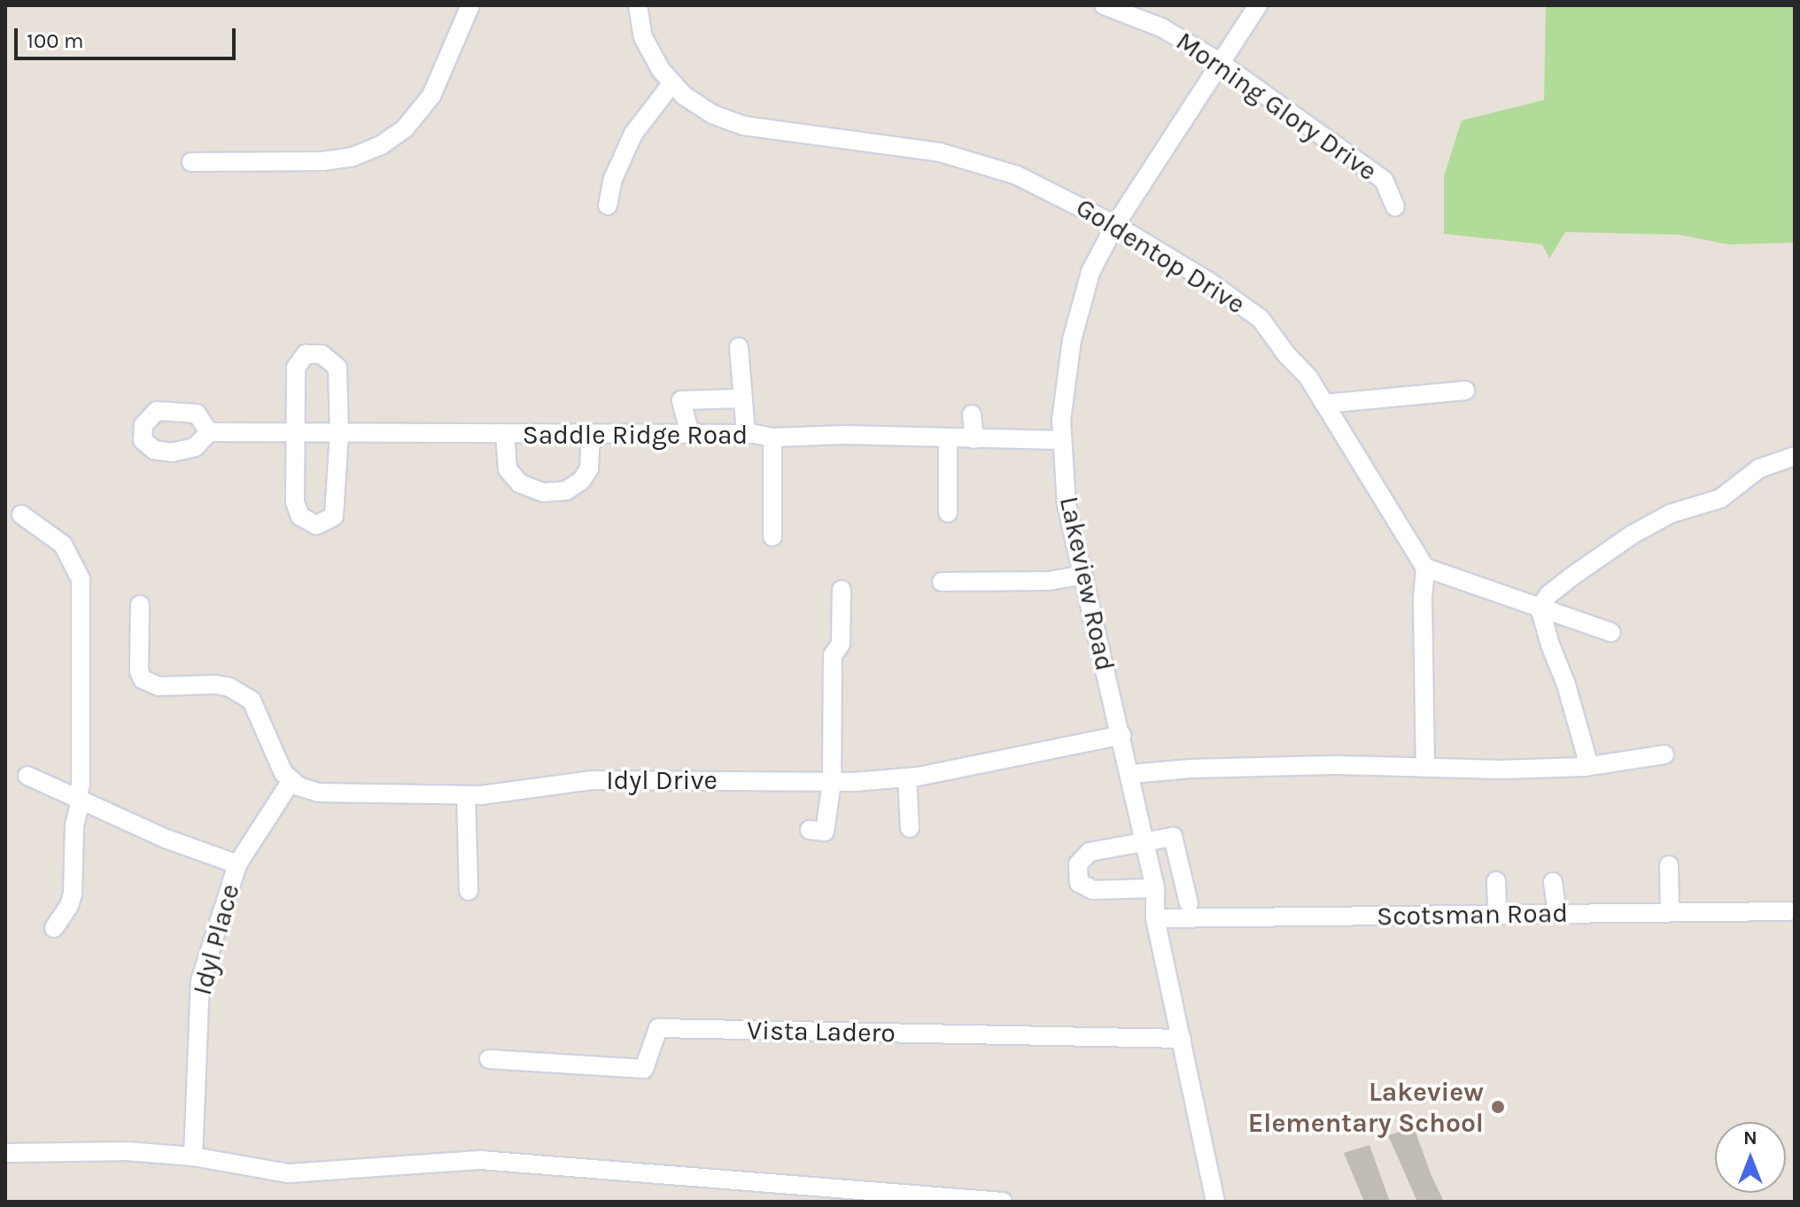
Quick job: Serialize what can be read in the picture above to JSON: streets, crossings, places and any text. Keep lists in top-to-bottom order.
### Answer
{
  "streets": {
    "street": [
      "Morning Glory Drive",
      "Goldentop Drive",
      "Saddle Ridge Road",
      "Lakeview Road",
      "Idyl Drive",
      "Scotsman Road",
      "Idyl Place",
      "Vista Ladero"
    ]
  },
  "crossings": [
    ["Morning Glory Drive", "Lakeview Road"],
    ["Goldentop Drive", "Lakeview Road"],
    ["Saddle Ridge Road", "Lakeview Road"],
    ["Lakeview Road", "Idyl Drive"],
    ["Lakeview Road", "Scotsman Road"],
    ["Lakeview Road", "Vista Ladero"],
    ["Idyl Drive", "Idyl Place"]
  ],
  "places": ["Lakeview Elementary School"],
  "scale_bar": "100 m",
  "north": "top"
}
